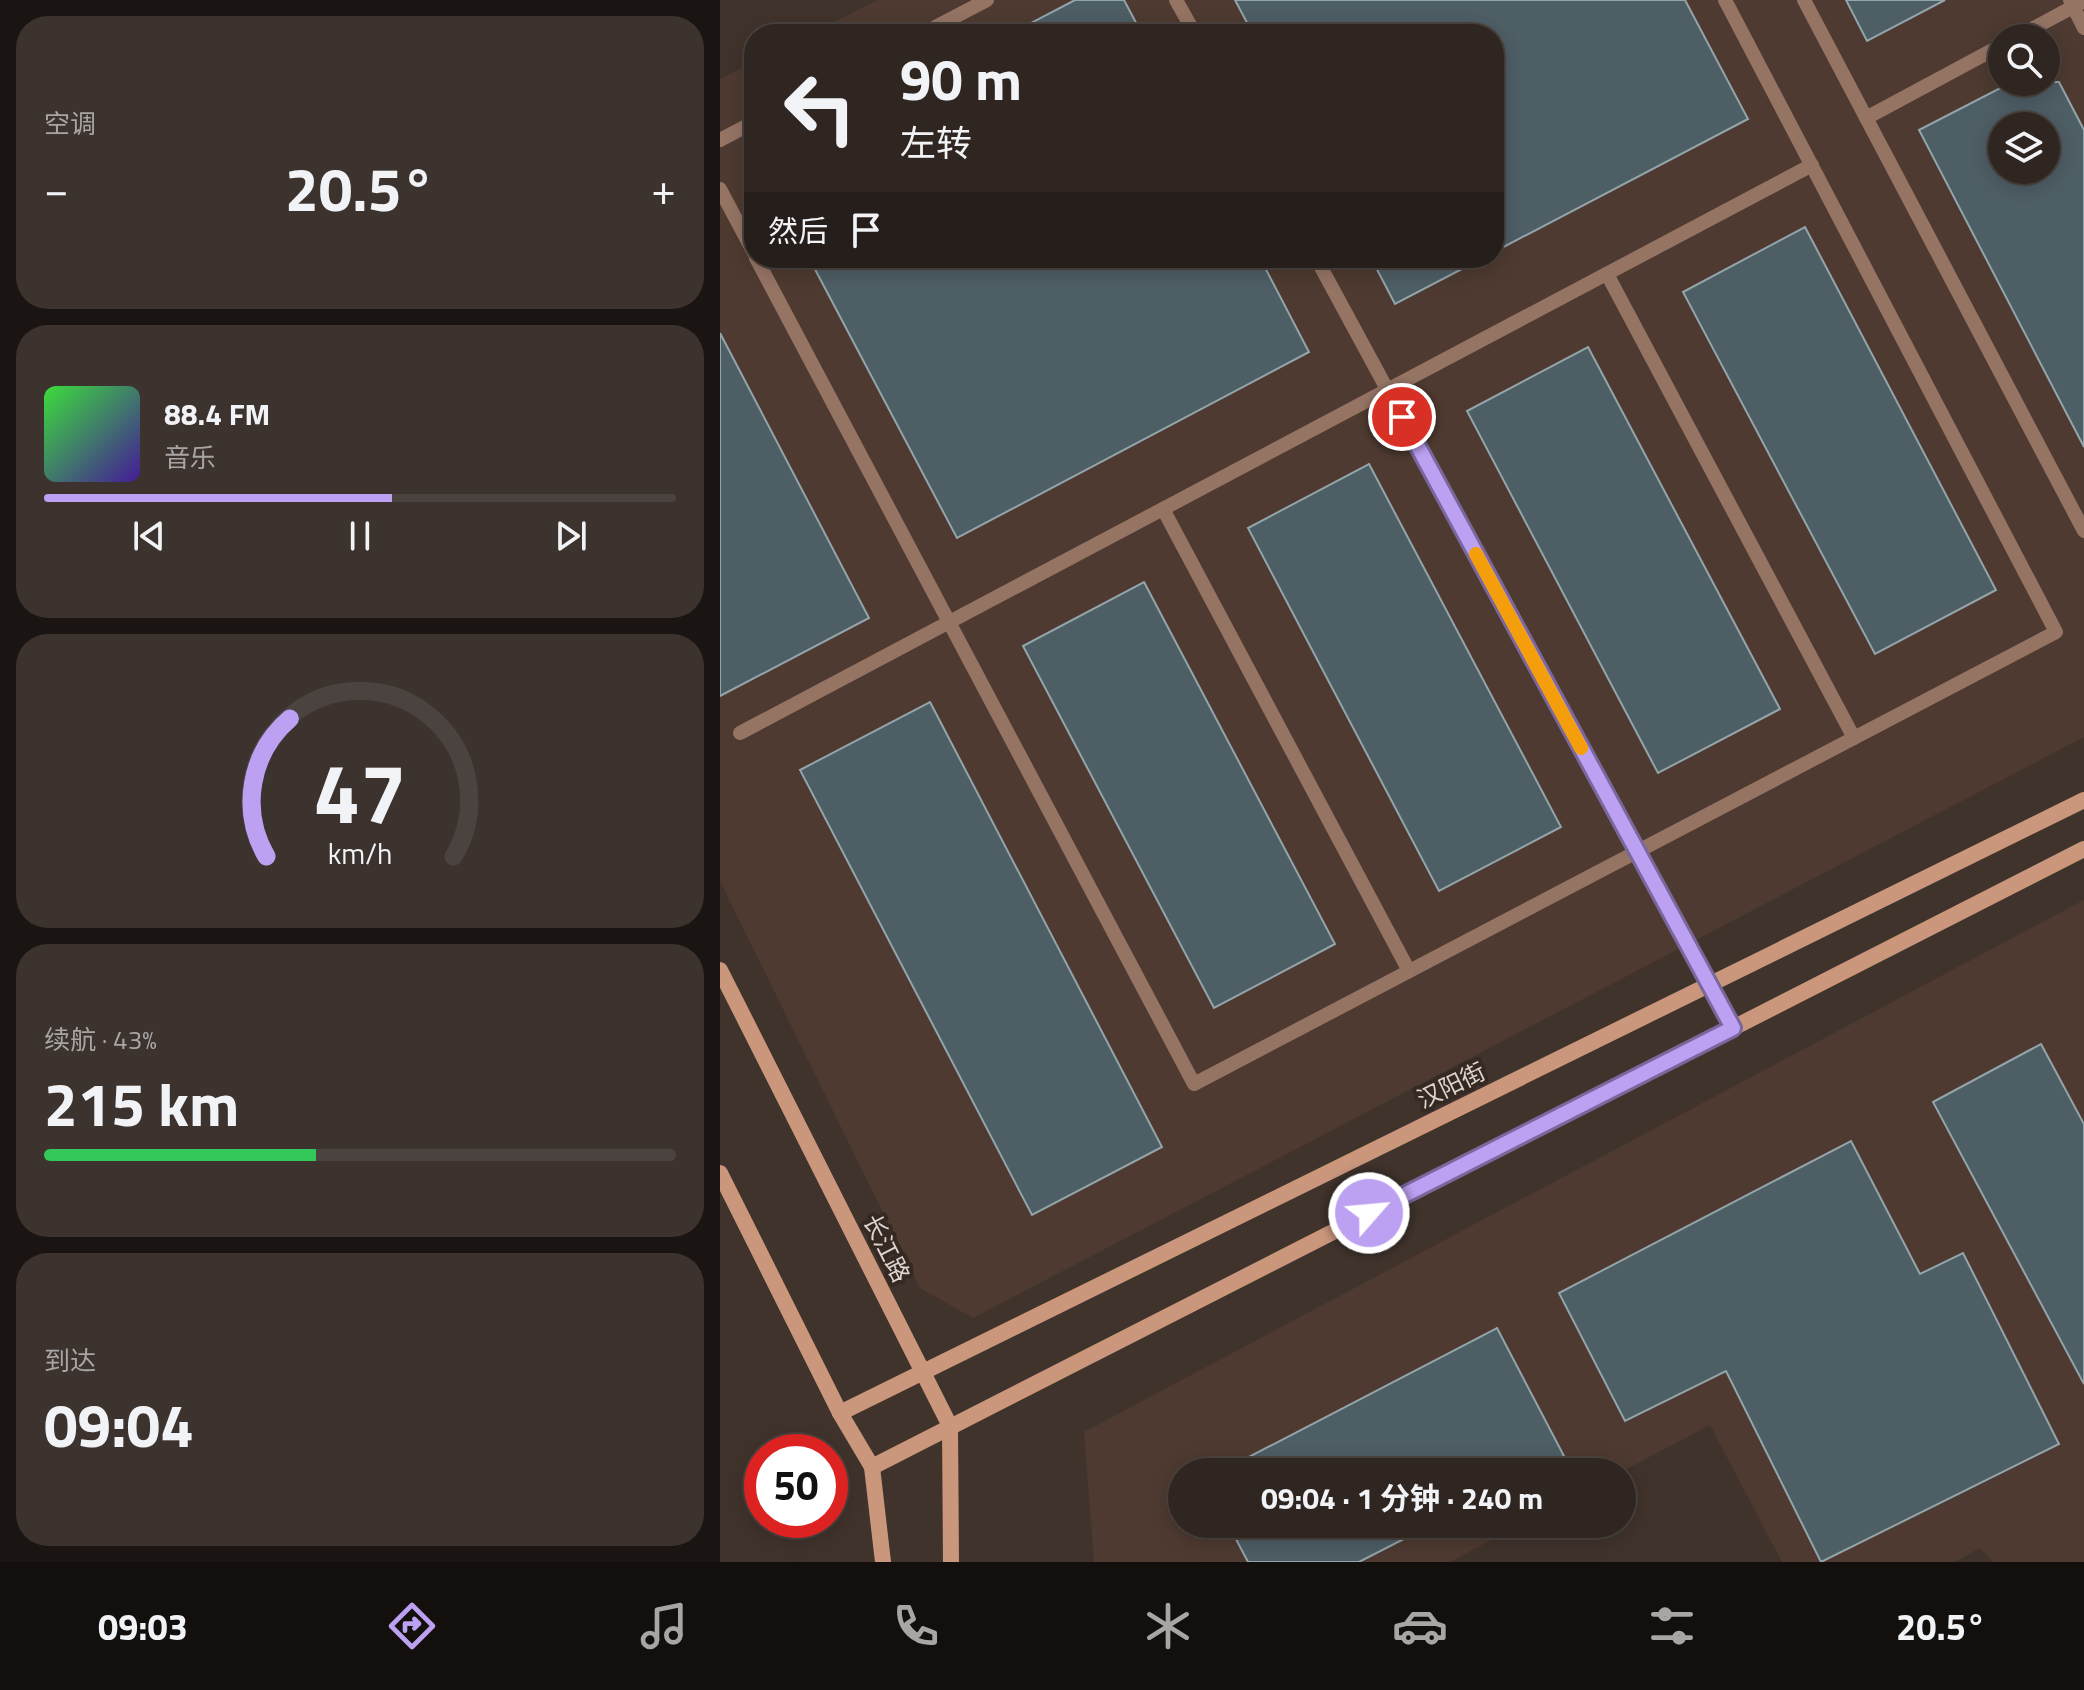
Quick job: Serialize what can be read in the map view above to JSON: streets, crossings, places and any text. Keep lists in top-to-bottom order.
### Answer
{
  "streets": {
    "main road": ["汉阳街", "长江路"]
  },
  "crossings": [
    ["汉阳街", "长江路"]
  ],
  "page": {
    "tile": [
      "空调",
      ["续航 · 43%", "215 km"],
      ["到达", "09:04"]
    ],
    "turn": ["90 m", "左转"],
    "heat": ["−", "20.5°", "+"],
    "then": "然后",
    "song": ["88.4 FM", "音乐"],
    "limit": "50",
    "trip": "09:04 · 1 分钟 · 240 m",
    "tabs": ["09:03", "20.5°"],
    "gauge": ["47", "km/h"]
  }
}
